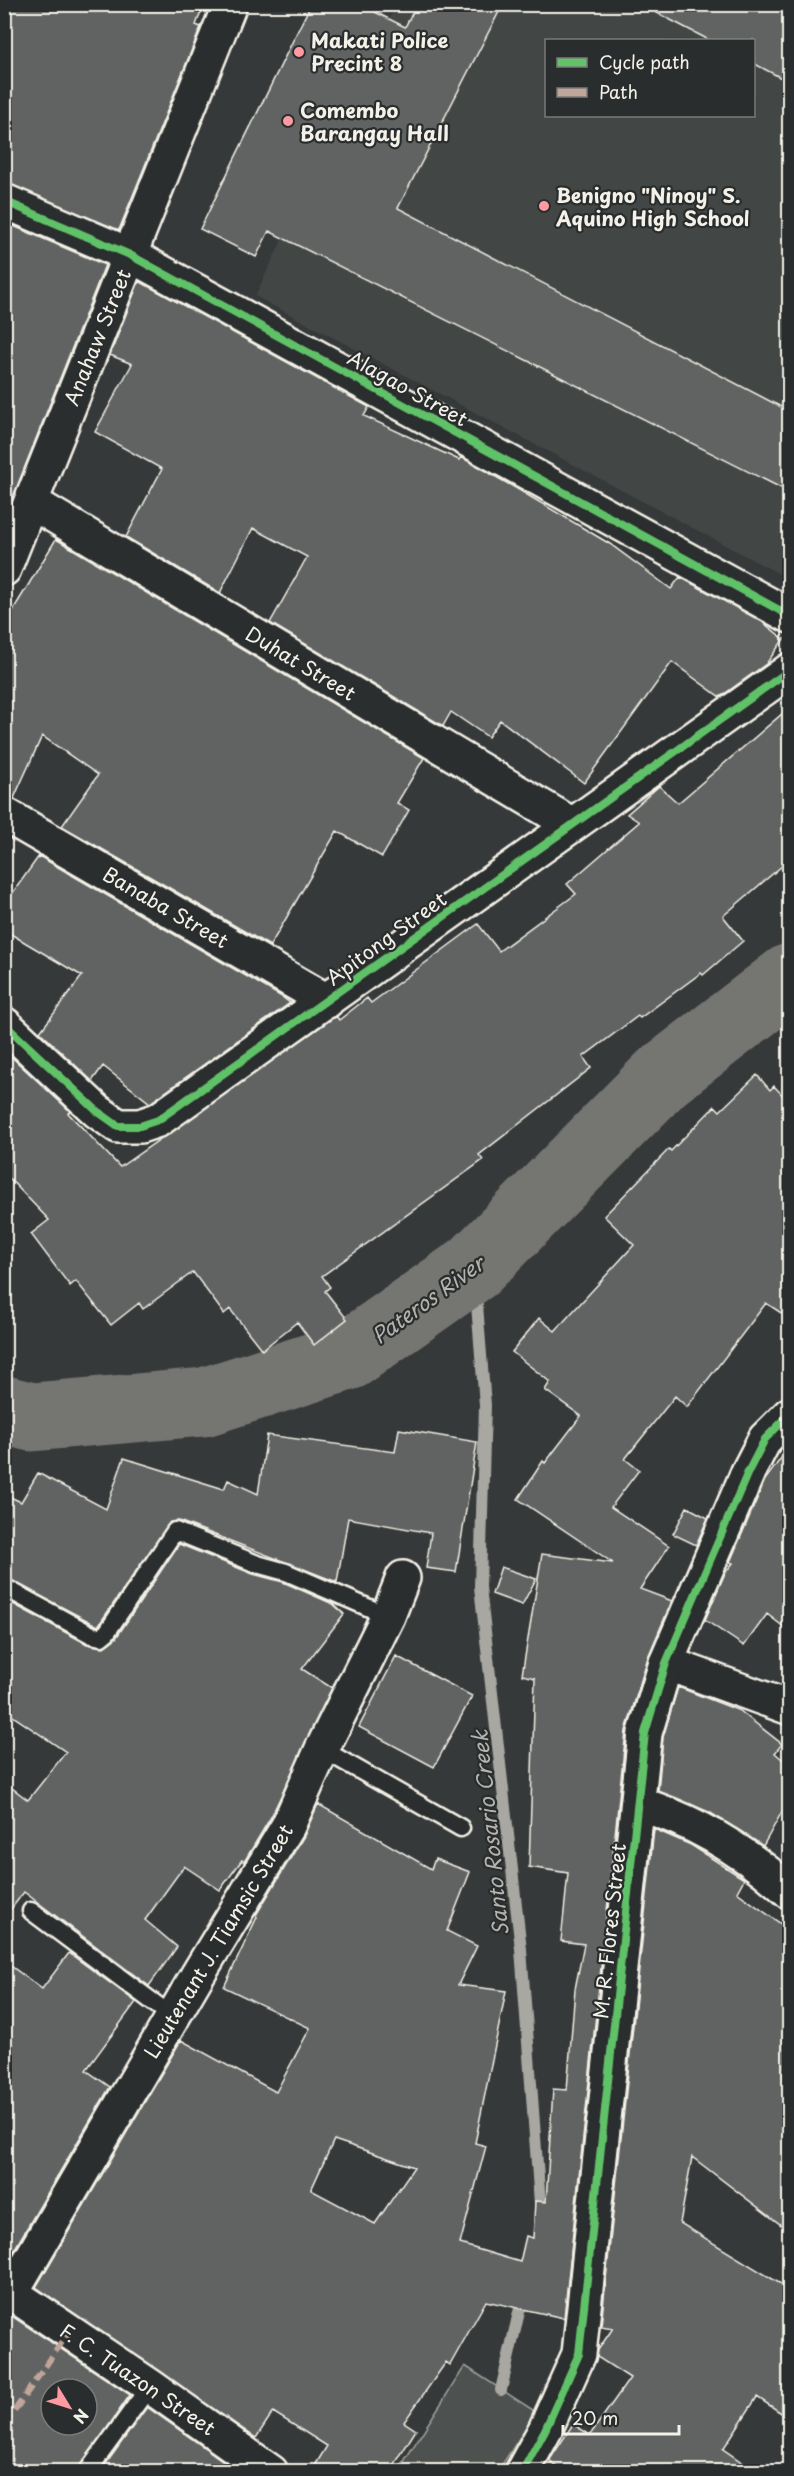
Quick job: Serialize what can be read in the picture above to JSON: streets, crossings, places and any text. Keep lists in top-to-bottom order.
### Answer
{
  "streets": {
    "street": [
      "Anahaw Street",
      "Alagao Street",
      "Duhat Street",
      "Banaba Street",
      "Apitong Street",
      "M. R. Flores Street",
      "Lieutenant J. Tiamsic Street",
      "F. C. Tuazon Street"
    ]
  },
  "crossings": [
    ["Anahaw Street", "Alagao Street"],
    ["Anahaw Street", "Duhat Street"],
    ["Duhat Street", "Apitong Street"],
    ["Banaba Street", "Apitong Street"],
    ["Lieutenant J. Tiamsic Street", "F. C. Tuazon Street"]
  ],
  "water": ["Pateros River", "Santo Rosario Creek"],
  "places": ["Makati Police Precint 8", "Comembo Barangay Hall", "Benigno \"Ninoy\" S. Aquino High School"],
  "legend": ["Cycle path", "Path"],
  "scale_bar": "20 m",
  "north": "bottom right"
}
